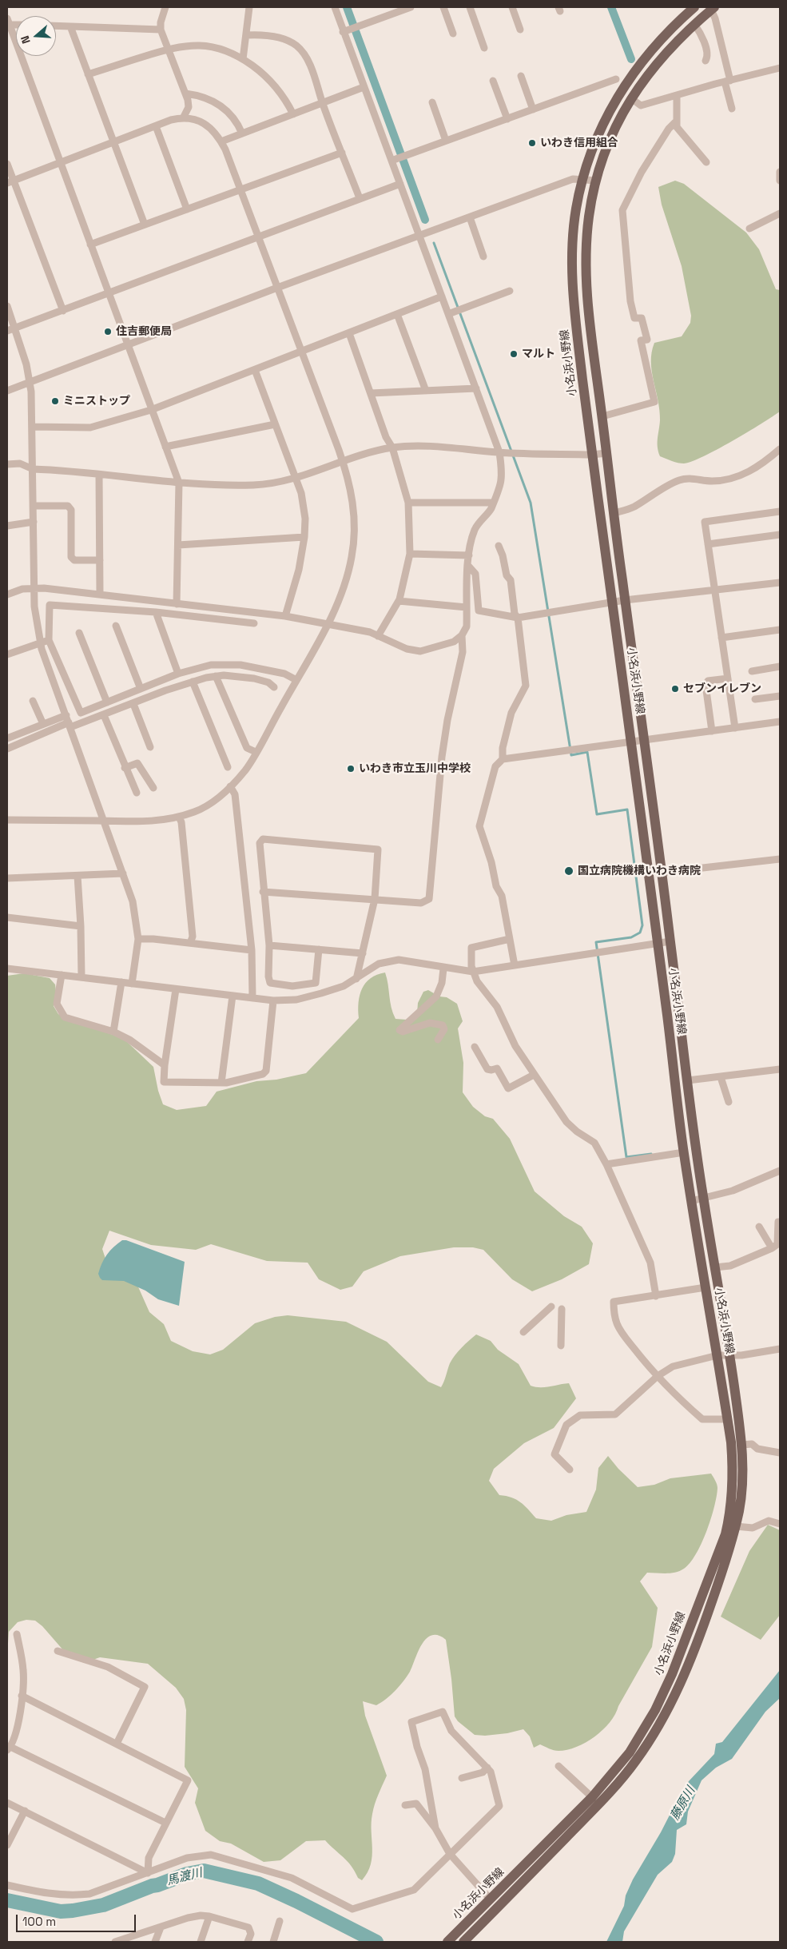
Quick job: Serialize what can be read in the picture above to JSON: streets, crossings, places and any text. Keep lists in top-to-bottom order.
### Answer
{
  "streets": {
    "main road": ["小名浜小野線"]
  },
  "water": ["藤原川", "馬渡川"],
  "places": [
    "いわき信用組合",
    "住吉郵便局",
    "マルト",
    "ミニストップ",
    "セブンイレブン",
    "いわき市立玉川中学校",
    "国立病院機構いわき病院"
  ],
  "scale_bar": "100 m",
  "north": "left"
}
